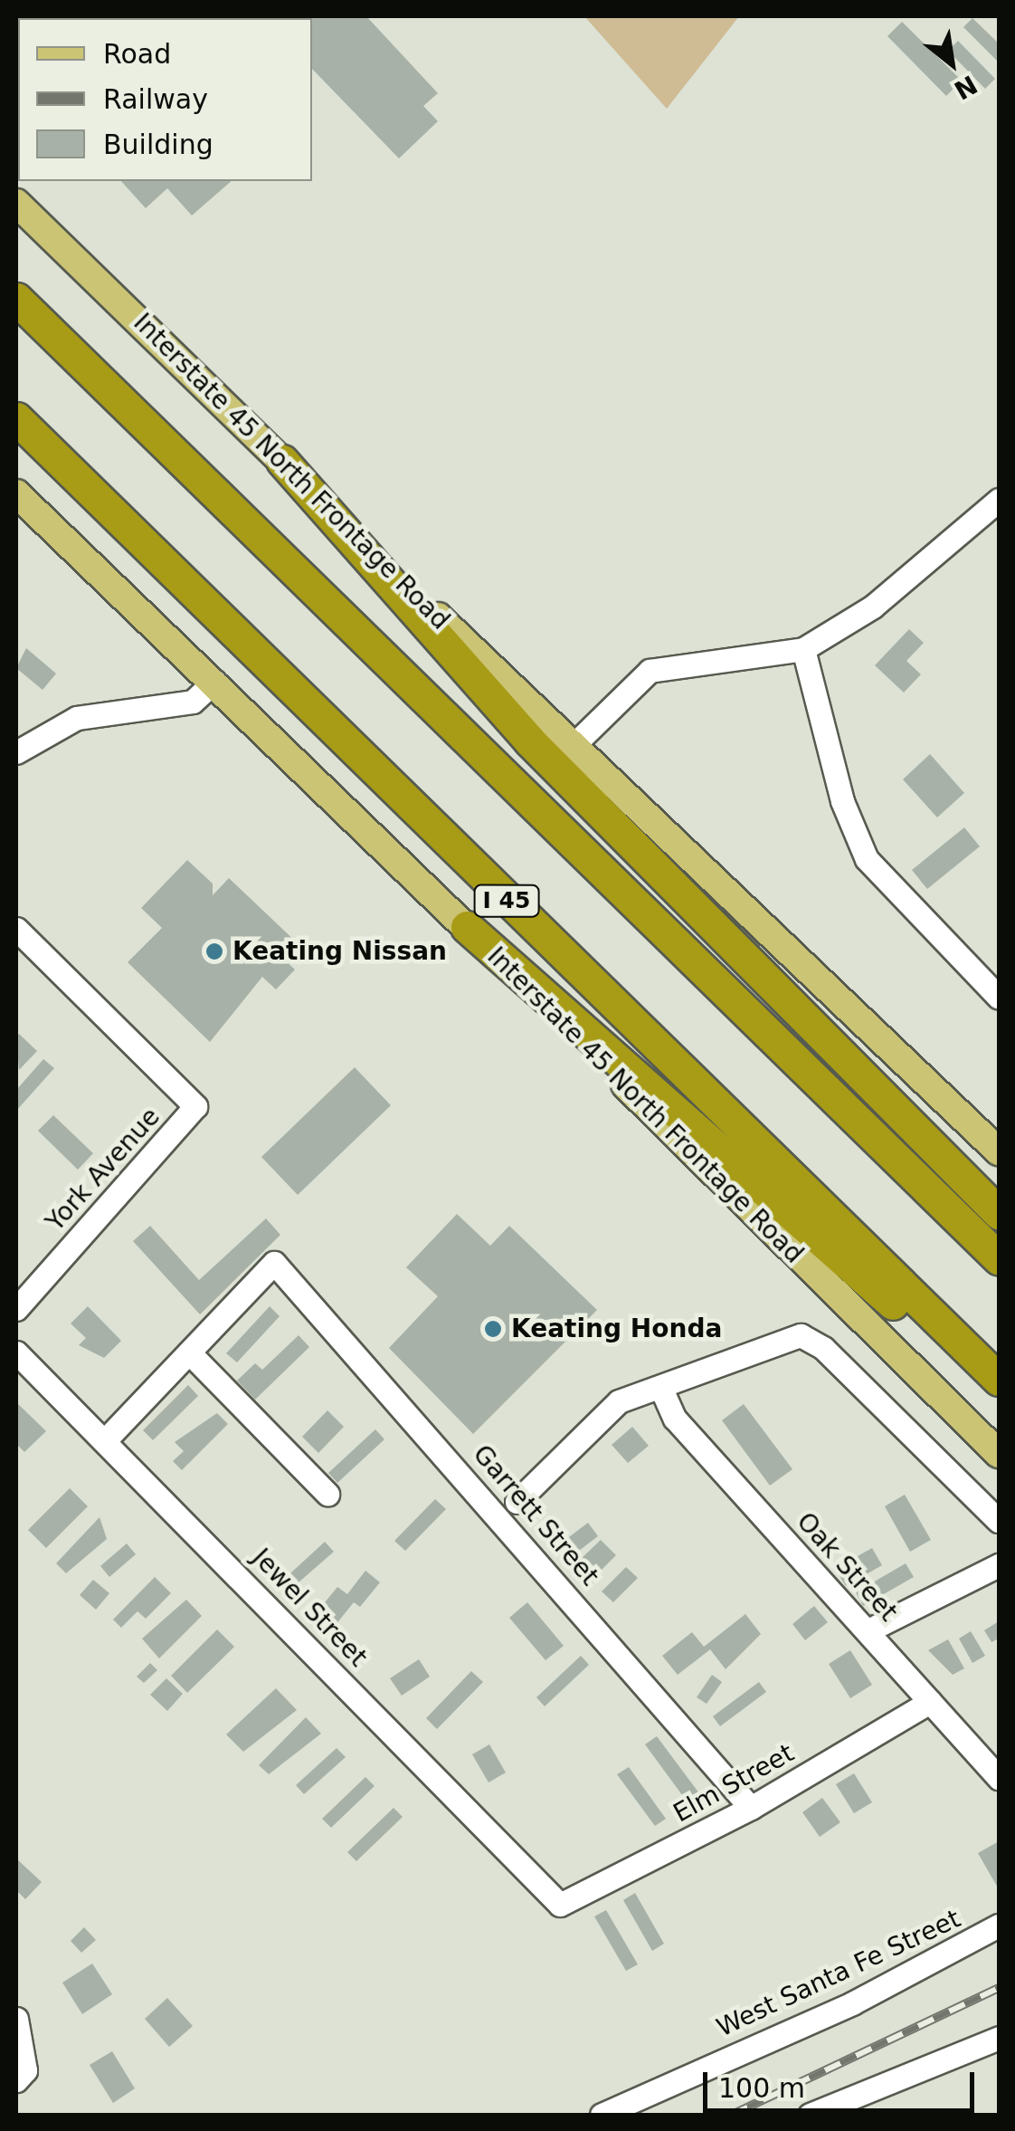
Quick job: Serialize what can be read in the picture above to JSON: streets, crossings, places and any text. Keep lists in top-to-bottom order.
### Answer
{
  "streets": {
    "highway": ["I 45"],
    "main road": ["Interstate 45 North Frontage Road"],
    "street": [
      "York Avenue",
      "Garrett Street",
      "Oak Street",
      "Jewel Street",
      "Elm Street",
      "West Santa Fe Street"
    ]
  },
  "crossings": [
    ["Garrett Street", "Elm Street"],
    ["Oak Street", "Elm Street"],
    ["Jewel Street", "Elm Street"]
  ],
  "places": ["Keating Nissan", "Keating Honda"],
  "legend": ["Road", "Railway", "Building"],
  "scale_bar": "100 m",
  "north": "bottom right"
}
